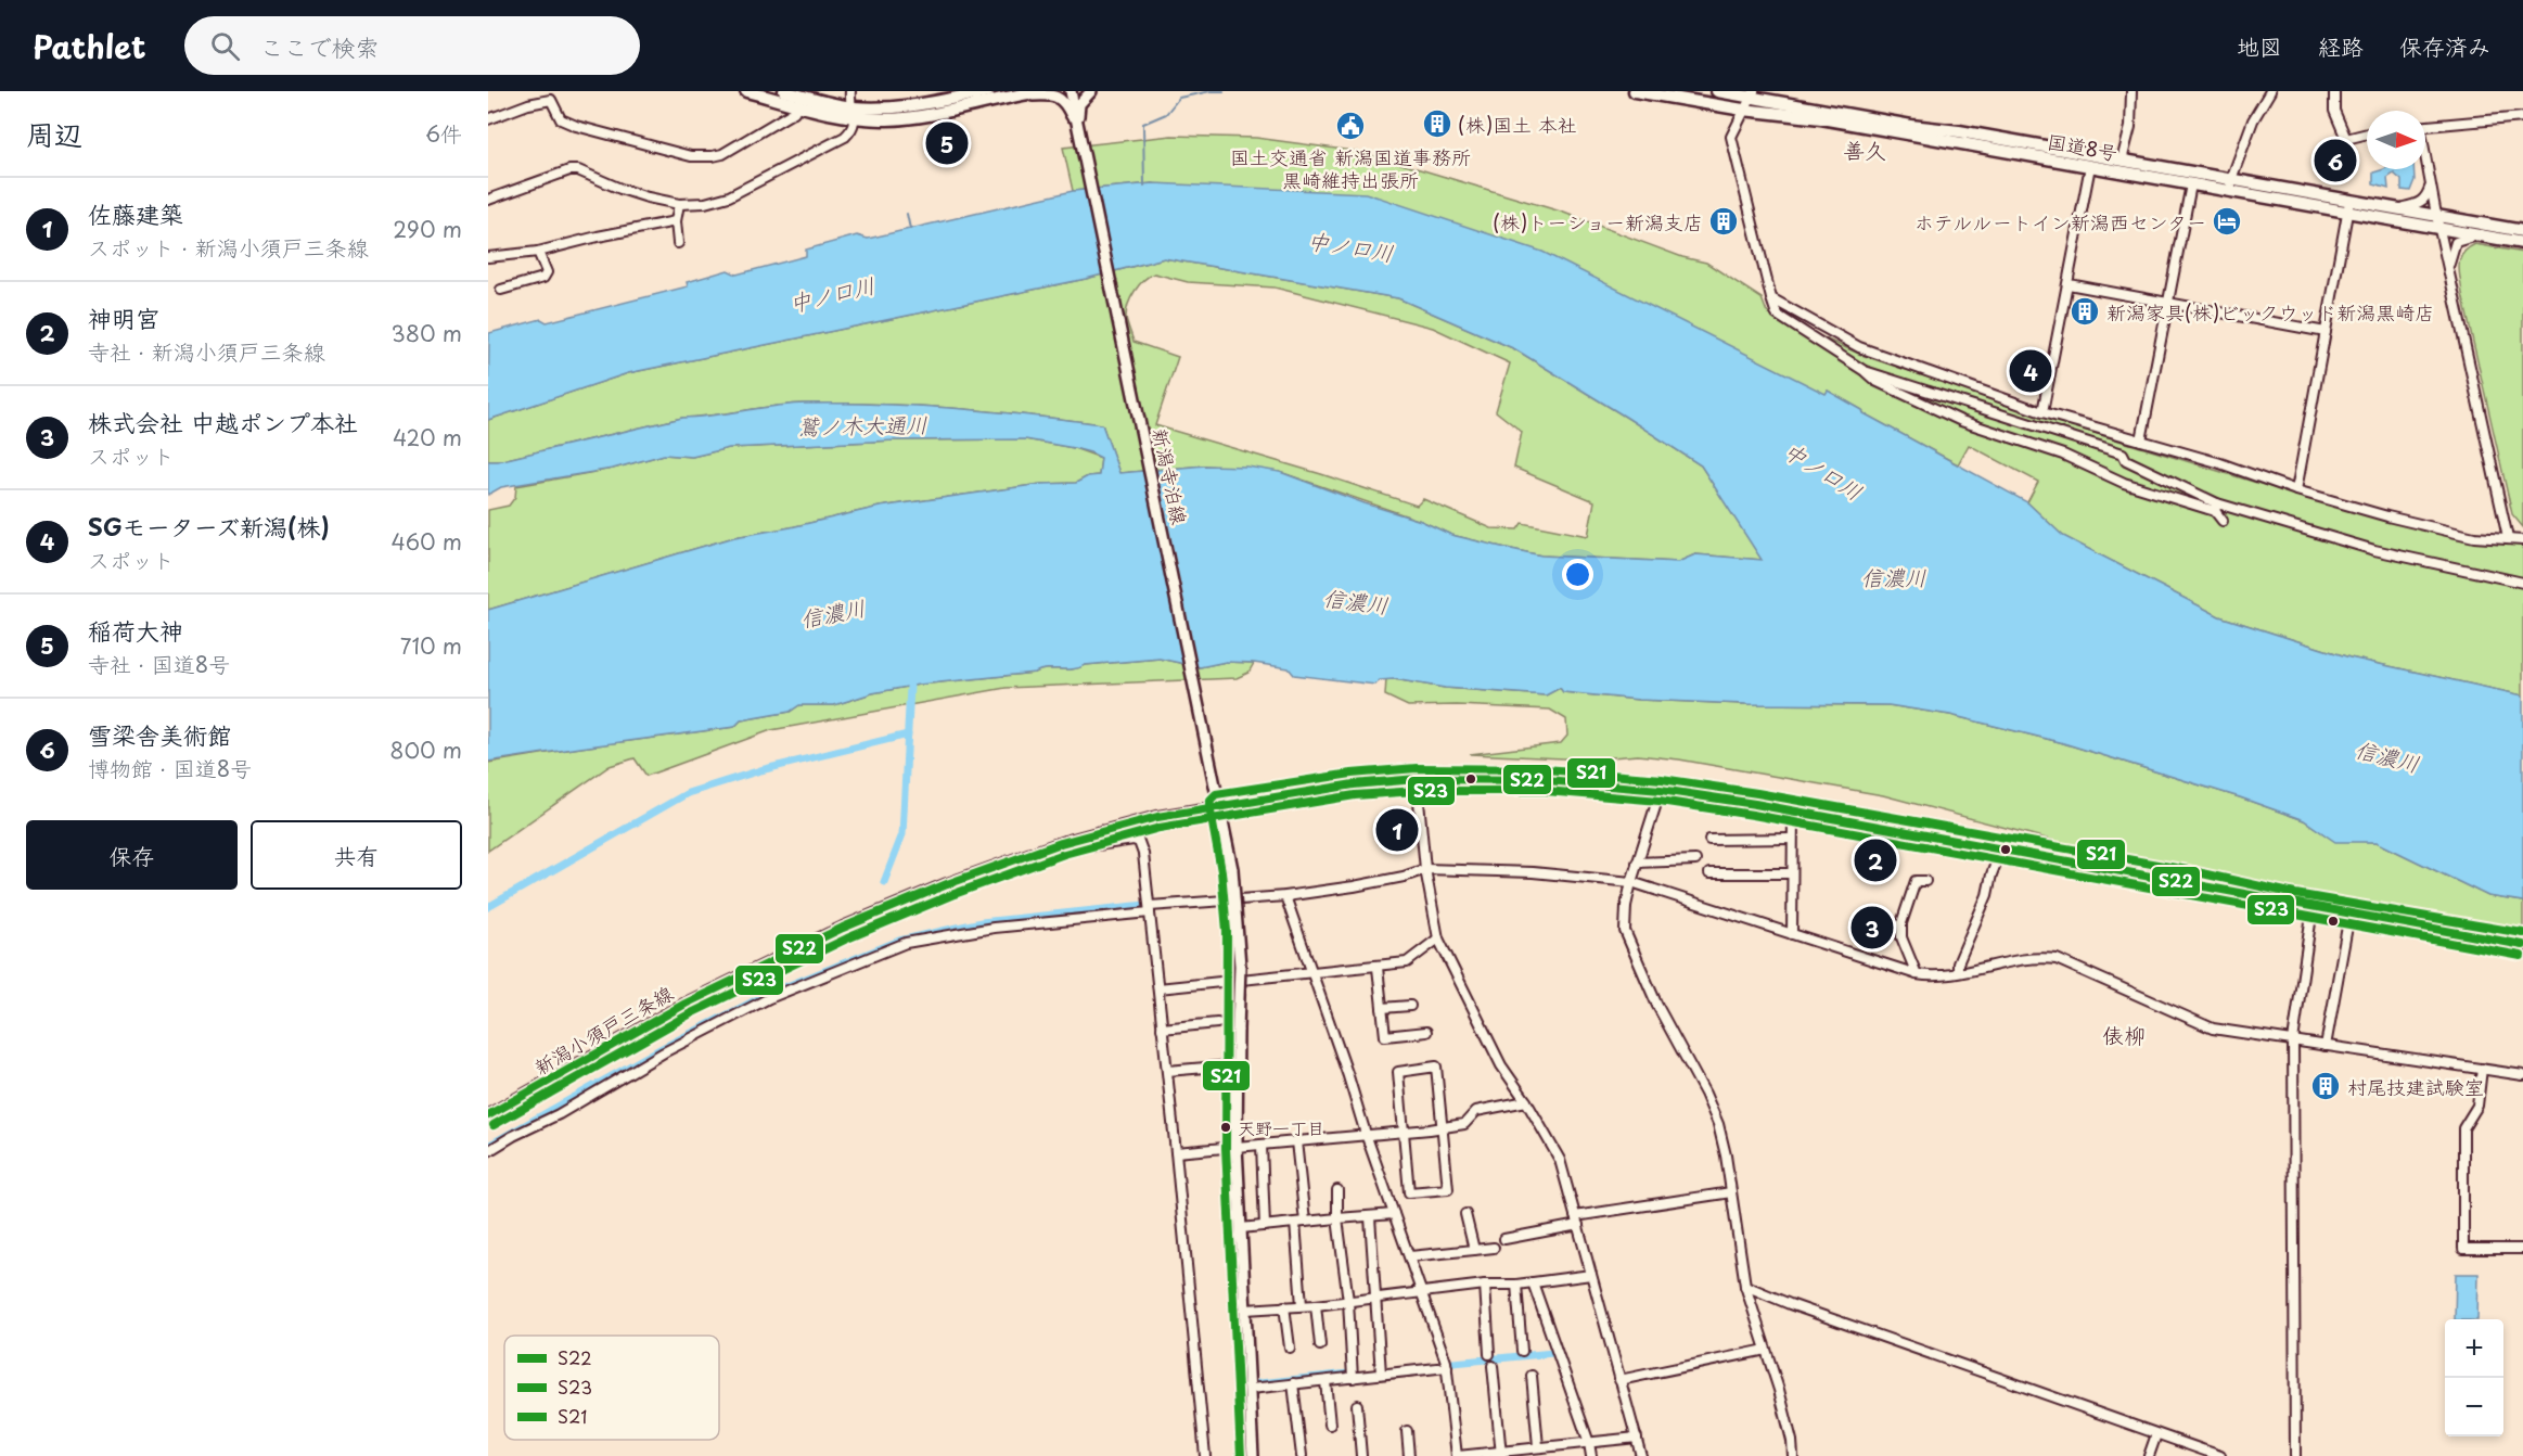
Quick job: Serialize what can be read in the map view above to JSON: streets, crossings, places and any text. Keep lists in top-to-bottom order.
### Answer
{
  "streets": {
    "highway": ["国道8号"],
    "main road": ["新潟寺泊線", "新潟小須戸三条線"]
  },
  "crossings": [
    ["新潟寺泊線", "新潟小須戸三条線"]
  ],
  "districts": ["善久", "俵柳"],
  "water": ["中ノ口川", "鷲ノ木大通川", "信濃川"],
  "places": {
    "building": [
      "(株)国土 本社",
      "(株)トーショー新潟支店",
      "新潟家具(株)ビックウッド新潟黒崎店",
      "村尾技建試験室"
    ],
    "public building": ["国土交通省 新潟国道事務所 黒崎維持出張所"],
    "hotel": ["ホテルルートイン新潟西センター"],
    "other": ["天野一丁目"]
  },
  "lines": ["transit line S21", "transit line S22", "transit line S23"],
  "legend": ["S22", "S23", "S21"],
  "north": "right",
  "page": {
    "header": "Pathlet",
    "search": "ここで検索",
    "nav": ["地図", "経路", "保存済み"],
    "heading": ["周辺", "6件"],
    "pins": [
      "5",
      "6",
      "4",
      "1",
      "2",
      "3"
    ],
    "list": [
      {
        "mark": "1",
        "name": "佐藤建築",
        "note": "スポット · 新潟小須戸三条線",
        "value": "290 m"
      },
      {
        "mark": "2",
        "name": "神明宮",
        "note": "寺社 · 新潟小須戸三条線",
        "value": "380 m"
      },
      {
        "mark": "3",
        "name": "株式会社 中越ポンプ本社",
        "note": "スポット",
        "value": "420 m"
      },
      {
        "mark": "4",
        "name": "SGモーターズ新潟(株)",
        "note": "スポット",
        "value": "460 m"
      },
      {
        "mark": "5",
        "name": "稲荷大神",
        "note": "寺社 · 国道8号",
        "value": "710 m"
      },
      {
        "mark": "6",
        "name": "雪梁舎美術館",
        "note": "博物館 · 国道8号",
        "value": "800 m"
      }
    ],
    "buttons": ["保存", "共有"],
    "map_buttons": ["+", "−"]
  }
}
